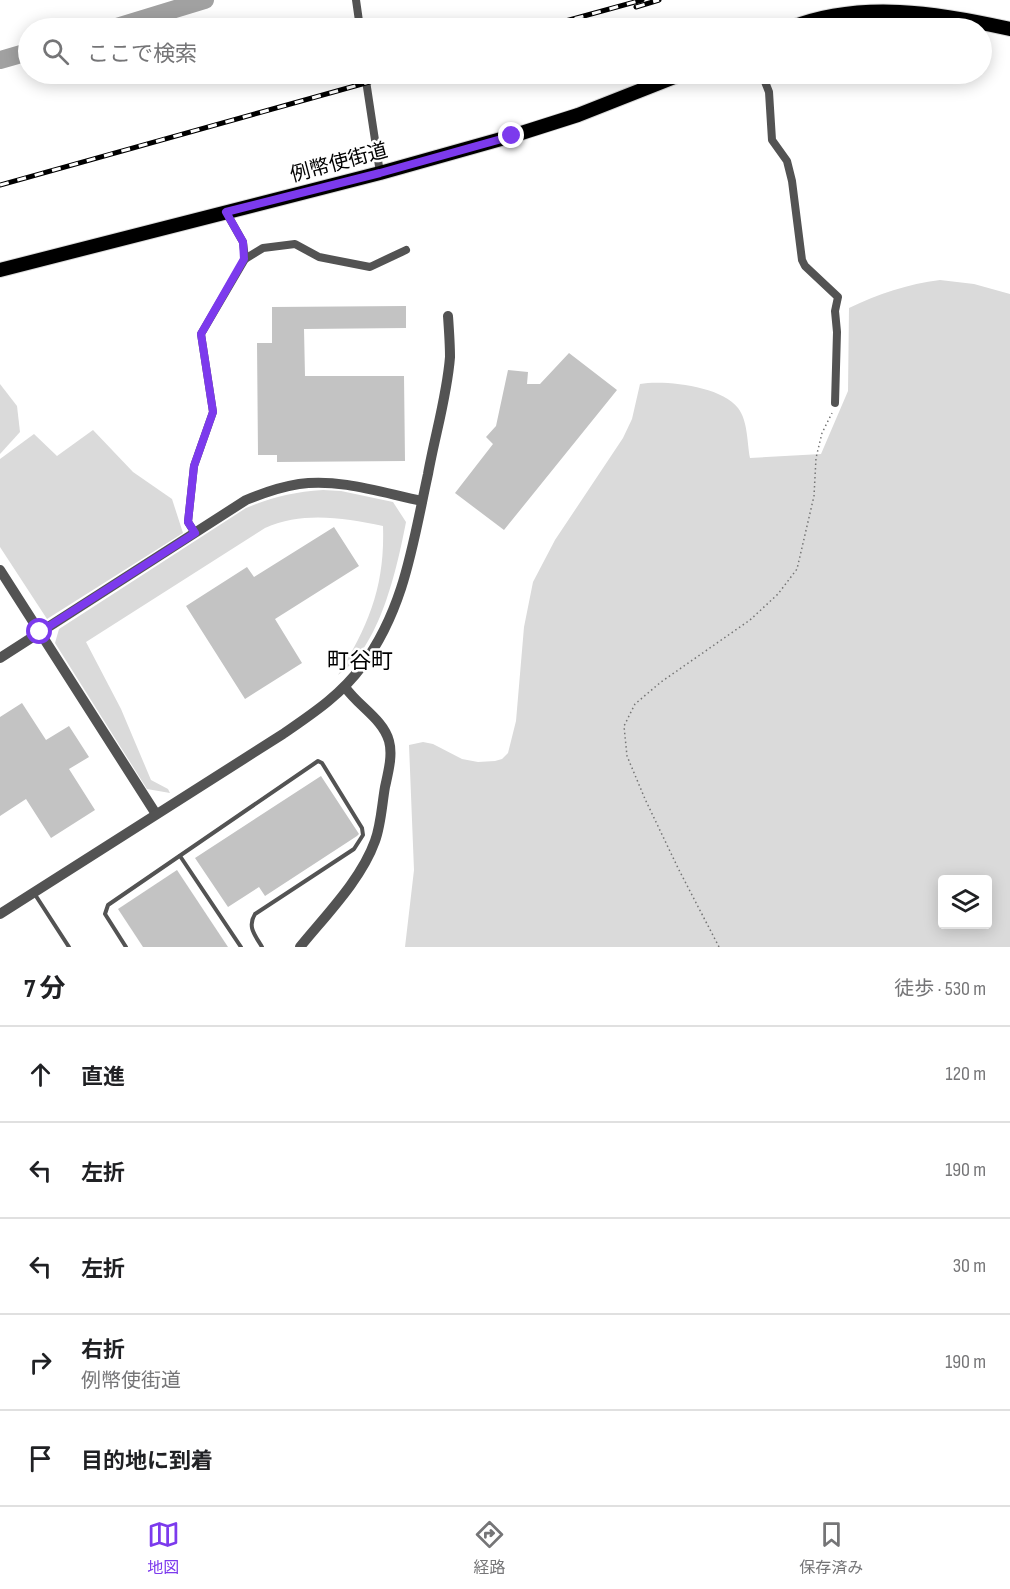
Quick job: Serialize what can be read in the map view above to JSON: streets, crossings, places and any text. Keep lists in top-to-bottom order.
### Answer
{
  "streets": {
    "main road": ["例幣使街道"]
  },
  "districts": ["町谷町"],
  "page": {
    "search": "ここで検索",
    "heading": ["7 分", "徒歩 · 530 m"],
    "list": [
      ["直進", "120 m"],
      ["左折", "190 m"],
      ["左折", "30 m"],
      ["右折", "例幣使街道", "190 m"],
      "目的地に到着"
    ],
    "nav": ["地図", "経路", "保存済み"]
  }
}
